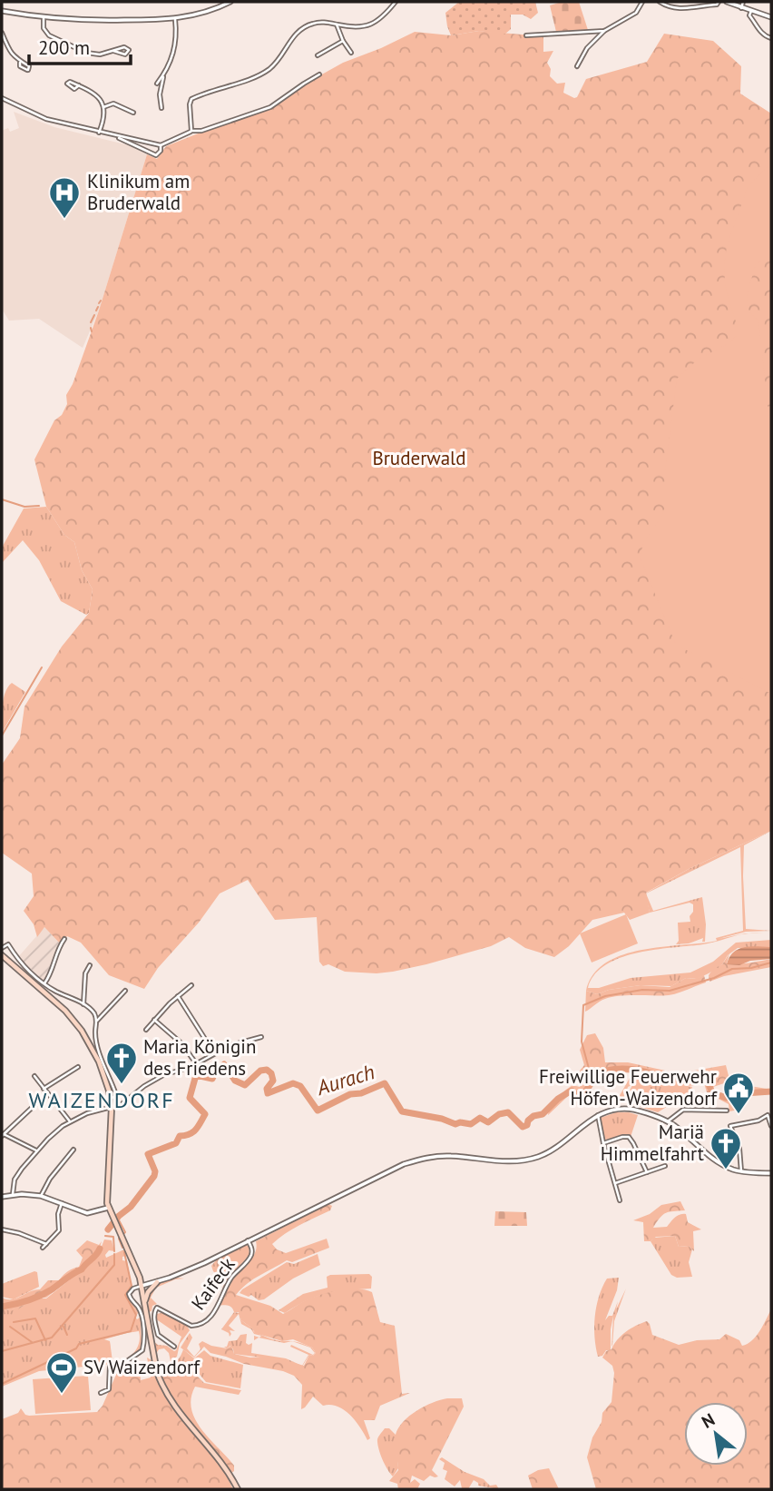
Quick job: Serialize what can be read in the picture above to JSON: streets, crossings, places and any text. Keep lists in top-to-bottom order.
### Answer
{
  "streets": {
    "street": ["Kaifeck"]
  },
  "districts": ["WAIZENDORF"],
  "water": ["Aurach"],
  "parks": ["Bruderwald"],
  "places": {
    "hospital": ["Klinikum am Bruderwald"],
    "church": ["Maria Königin des Friedens", "Mariä Himmelfahrt"],
    "public building": ["Freiwillige Feuerwehr Höfen-Waizendorf"],
    "sports": ["SV Waizendorf"]
  },
  "scale_bar": "200 m",
  "north": "top left"
}
